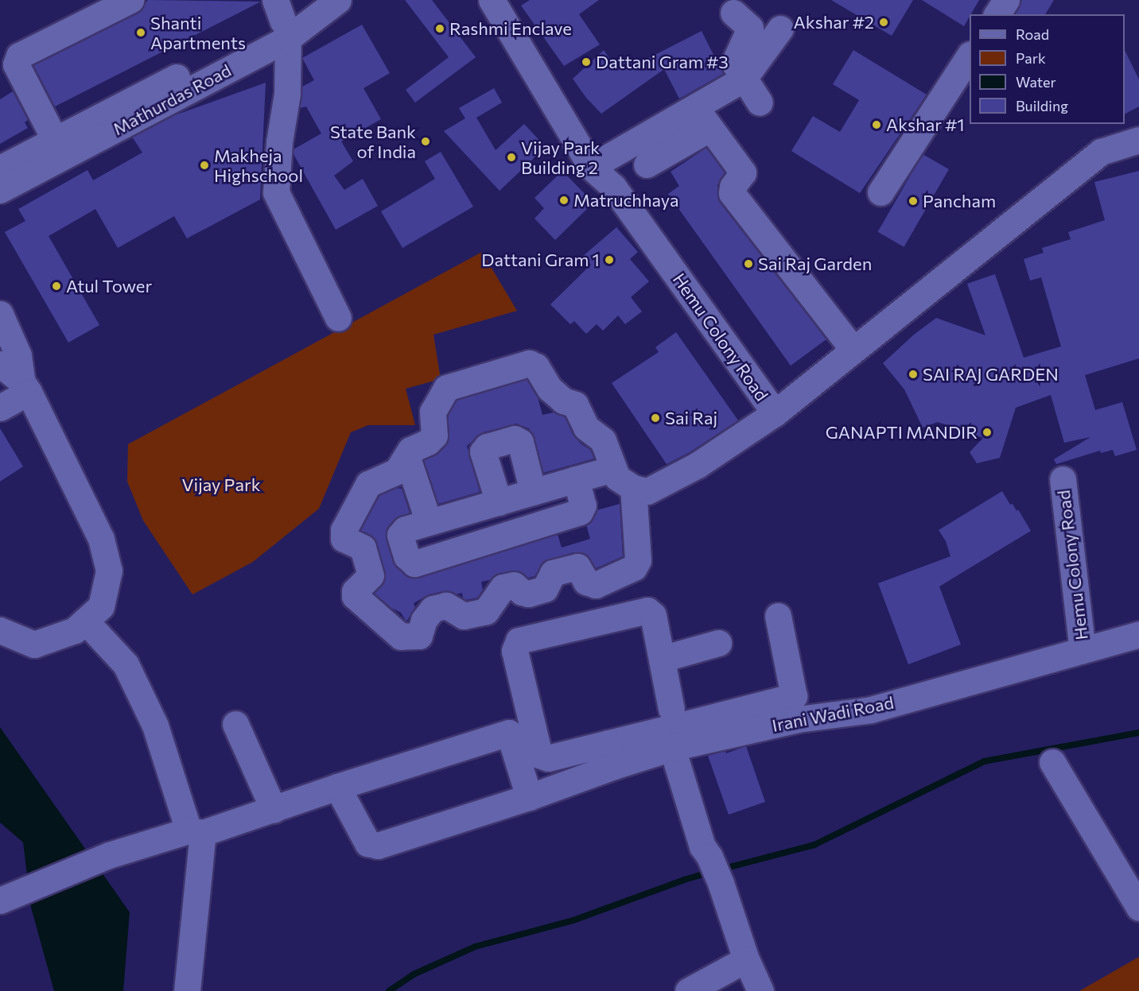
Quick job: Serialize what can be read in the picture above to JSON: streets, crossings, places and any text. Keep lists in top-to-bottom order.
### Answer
{
  "streets": {
    "street": ["Mathurdas Road", "Hemu Colony Road", "Irani Wadi Road"]
  },
  "crossings": [
    ["Hemu Colony Road", "Irani Wadi Road"]
  ],
  "parks": ["Vijay Park"],
  "places": [
    "Akshar #2",
    "Rashmi Enclave",
    "Shanti Apartments",
    "Dattani Gram #3",
    "Akshar #1",
    "State Bank of India",
    "Vijay Park Building 2",
    "Makheja Highschool",
    "Matruchhaya",
    "Pancham",
    "Dattani Gram 1",
    "Sai Raj Garden",
    "Atul Tower",
    "SAI RAJ GARDEN",
    "Sai Raj",
    "GANAPTI MANDIR"
  ],
  "legend": [
    "Road",
    "Park",
    "Water",
    "Building"
  ]
}
